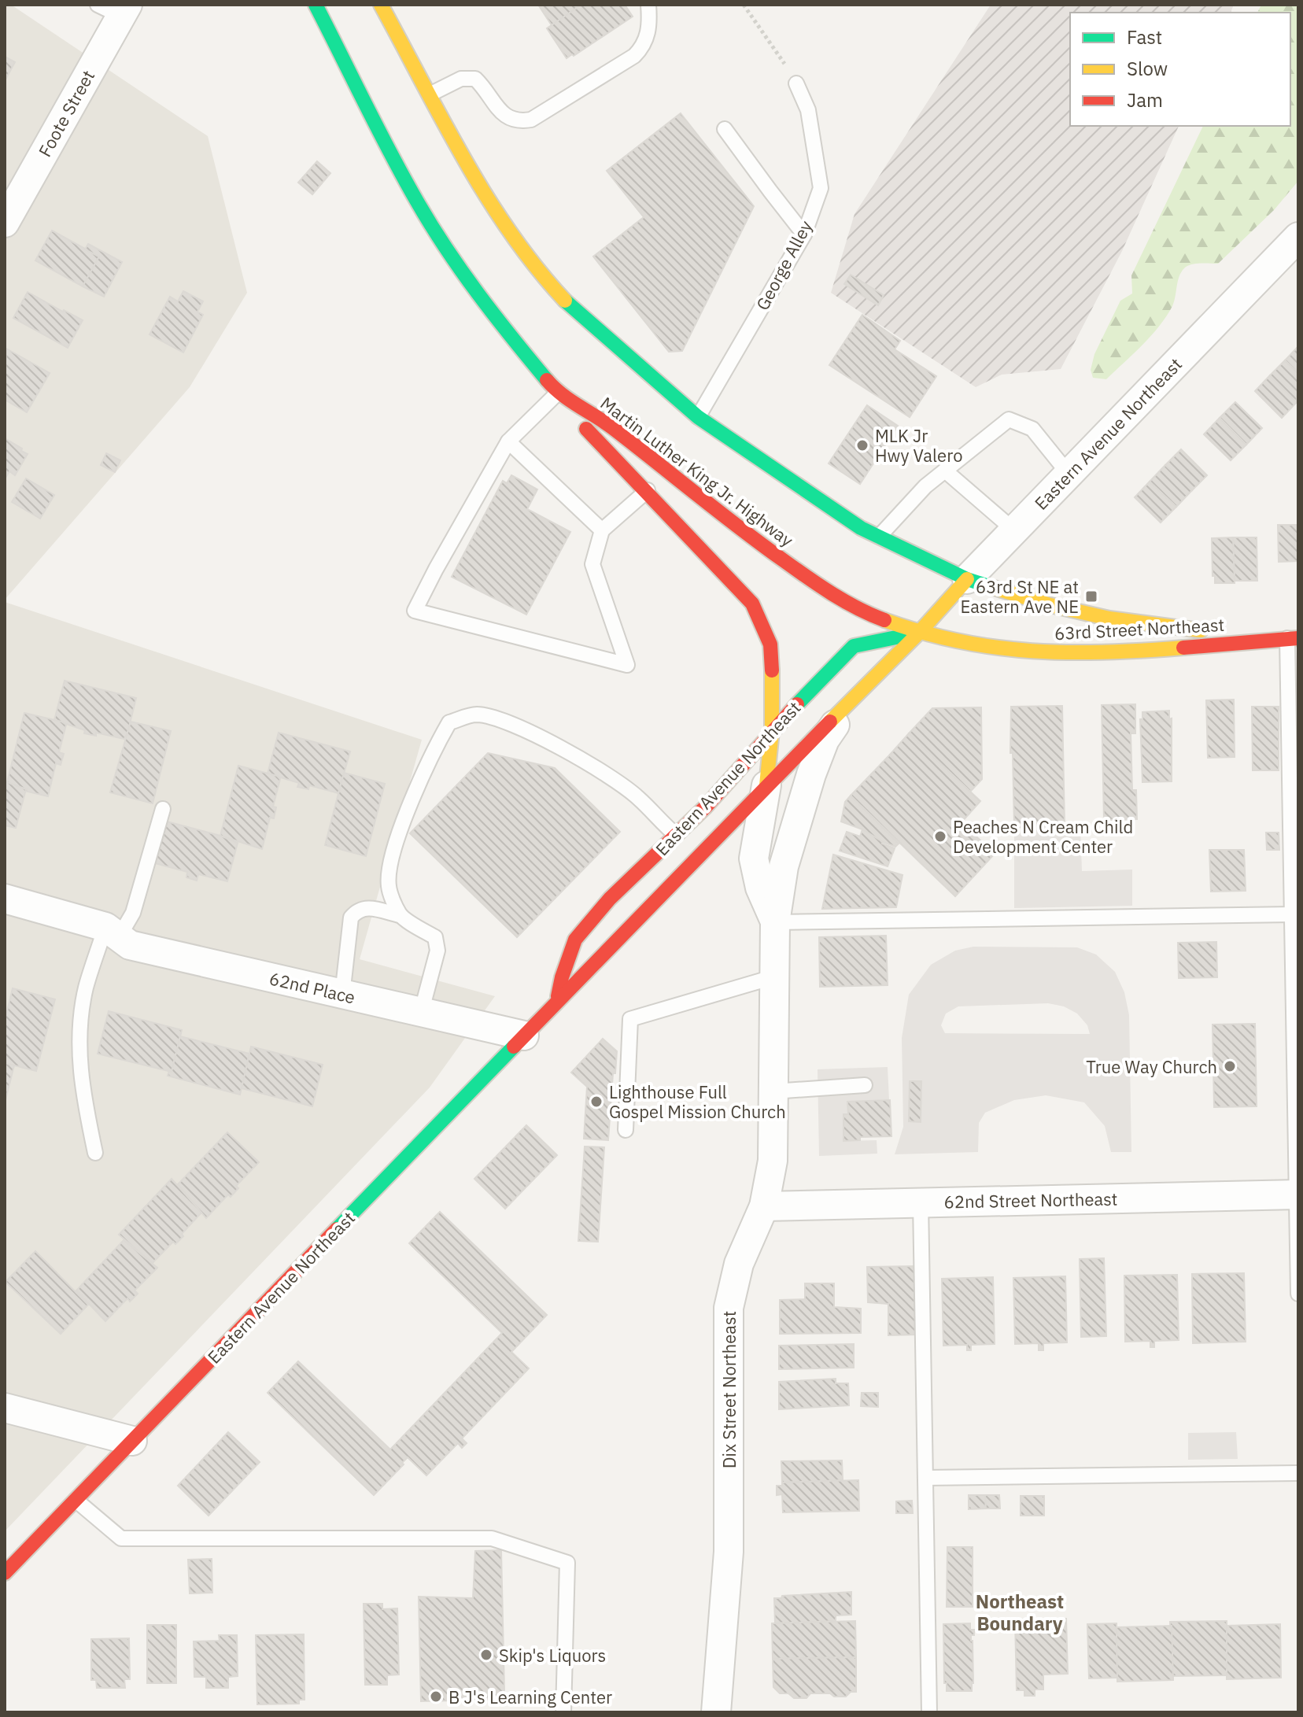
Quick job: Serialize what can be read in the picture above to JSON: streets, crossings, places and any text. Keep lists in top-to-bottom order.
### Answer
{
  "streets": {
    "main road": ["Eastern Avenue Northeast", "Martin Luther King Jr. Highway", "63rd Street Northeast"],
    "street": [
      "Foote Street",
      "62nd Place",
      "62nd Street Northeast",
      "Dix Street Northeast"
    ],
    "lane": ["George Alley"]
  },
  "crossings": [
    ["Eastern Avenue Northeast", "Martin Luther King Jr. Highway"],
    ["Eastern Avenue Northeast", "63rd Street Northeast"],
    ["Eastern Avenue Northeast", "62nd Place"],
    ["Eastern Avenue Northeast", "Dix Street Northeast"],
    ["Martin Luther King Jr. Highway", "63rd Street Northeast"],
    ["62nd Street Northeast", "Dix Street Northeast"]
  ],
  "districts": ["Northeast Boundary"],
  "places": {
    "other": [
      "MLK Jr Hwy Valero",
      "Peaches N Cream Child Development Center",
      "True Way Church",
      "Lighthouse Full Gospel Mission Church",
      "Skip's Liquors",
      "B J's Learning Center"
    ],
    "transit": ["63rd St NE at Eastern Ave NE"]
  },
  "legend": ["Fast", "Slow", "Jam"]
}
